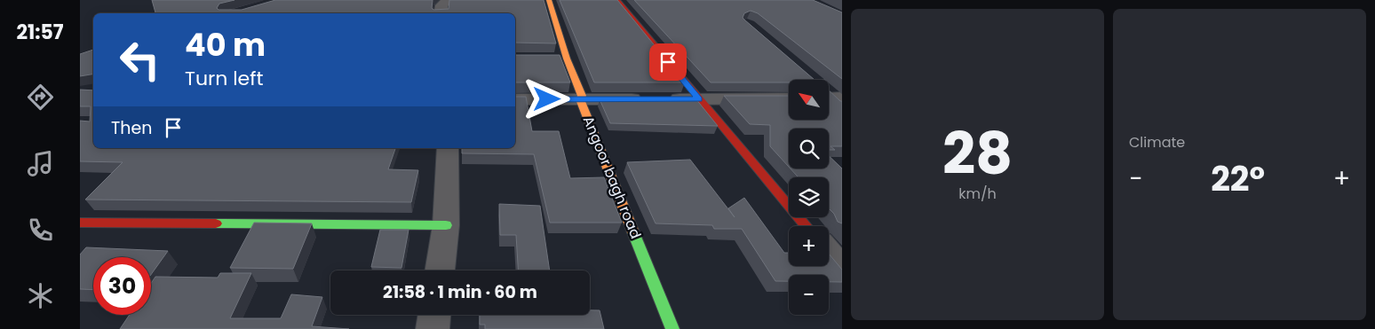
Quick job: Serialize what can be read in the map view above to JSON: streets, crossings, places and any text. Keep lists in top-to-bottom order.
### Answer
{
  "streets": {
    "street": ["Angoor bagh road"]
  },
  "north": "top left",
  "page": {
    "tabs": "21:57",
    "tile": [
      ["28", "km/h"],
      "Climate"
    ],
    "turn": ["40 m", "Turn left"],
    "map_buttons": ["+", "−"],
    "then": "Then",
    "heat": ["−", "22°", "+"],
    "limit": "30",
    "trip": "21:58 · 1 min · 60 m"
  }
}
